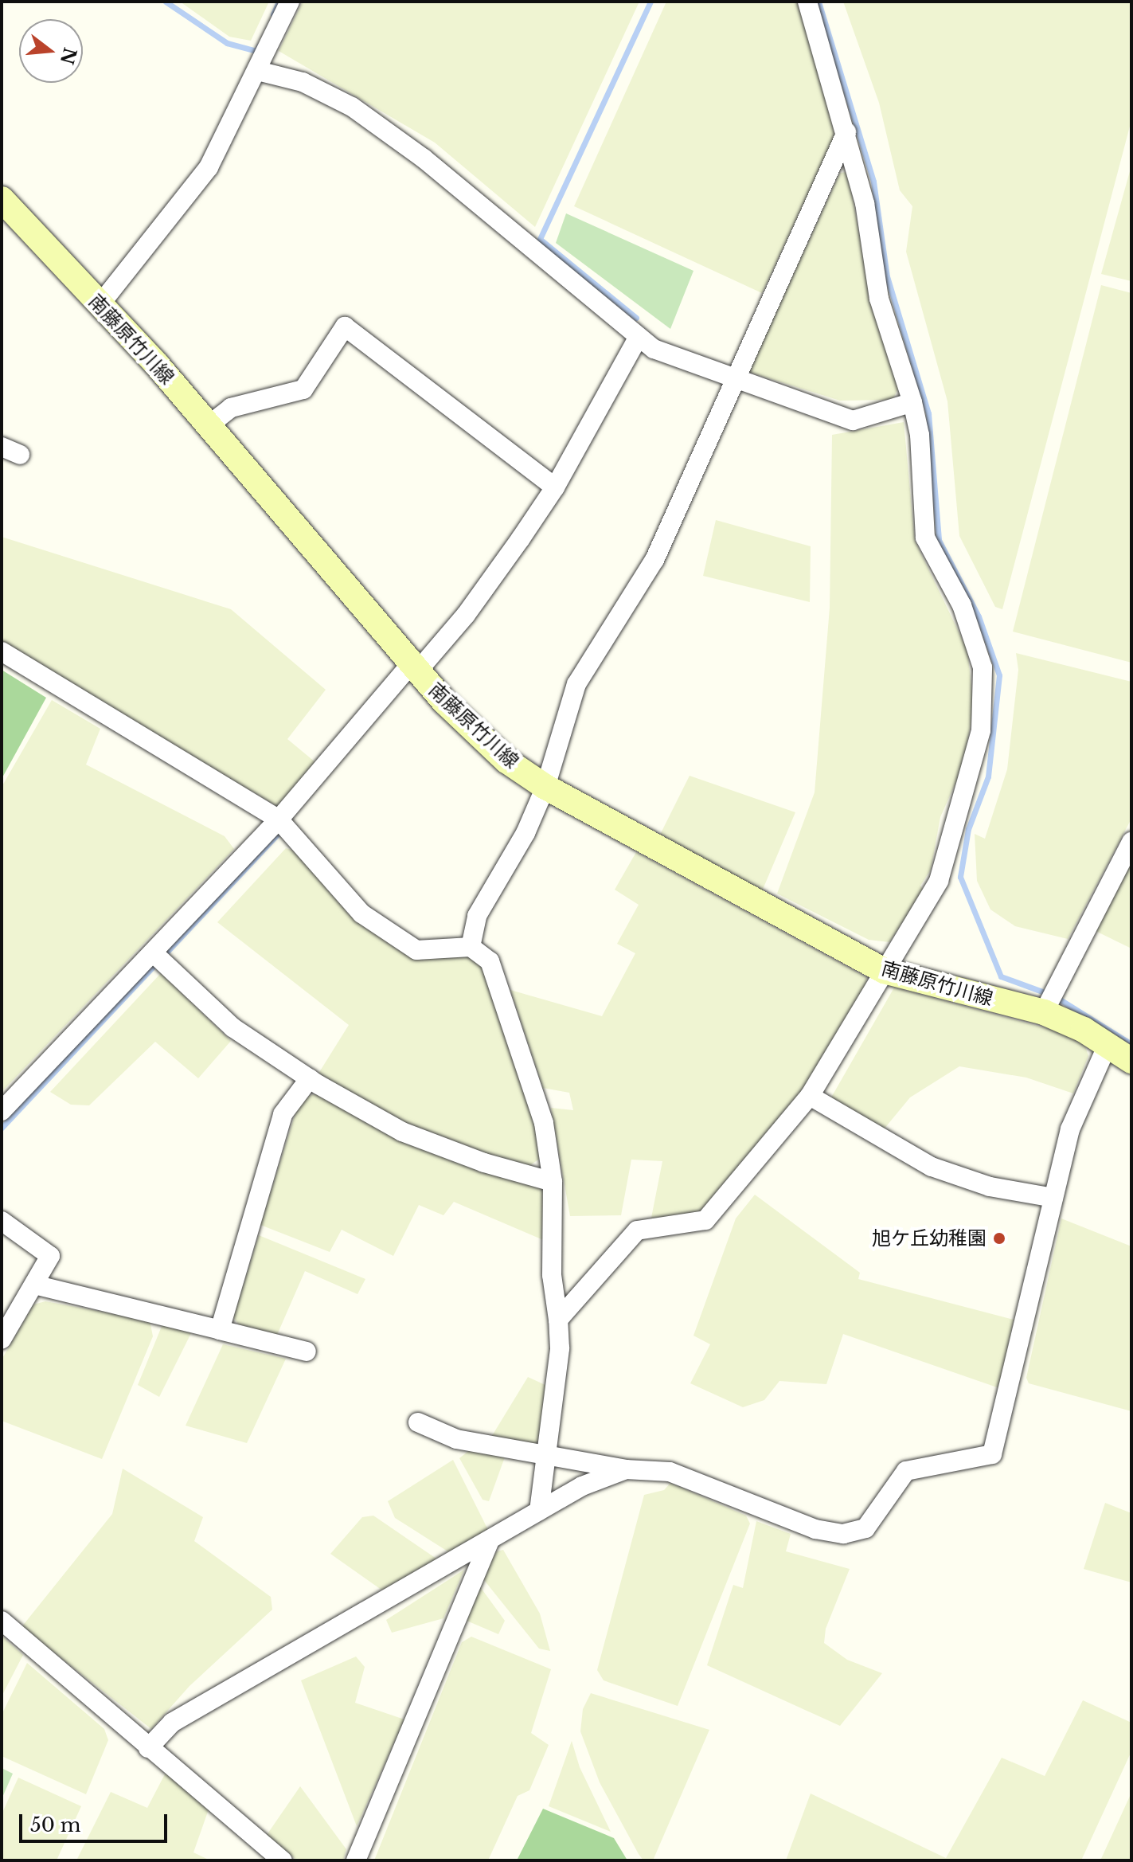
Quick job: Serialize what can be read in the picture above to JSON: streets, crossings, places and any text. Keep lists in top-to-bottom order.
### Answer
{
  "streets": {
    "main road": ["南藤原竹川線"]
  },
  "places": ["旭ケ丘幼稚園"],
  "scale_bar": "50 m",
  "north": "right"
}
